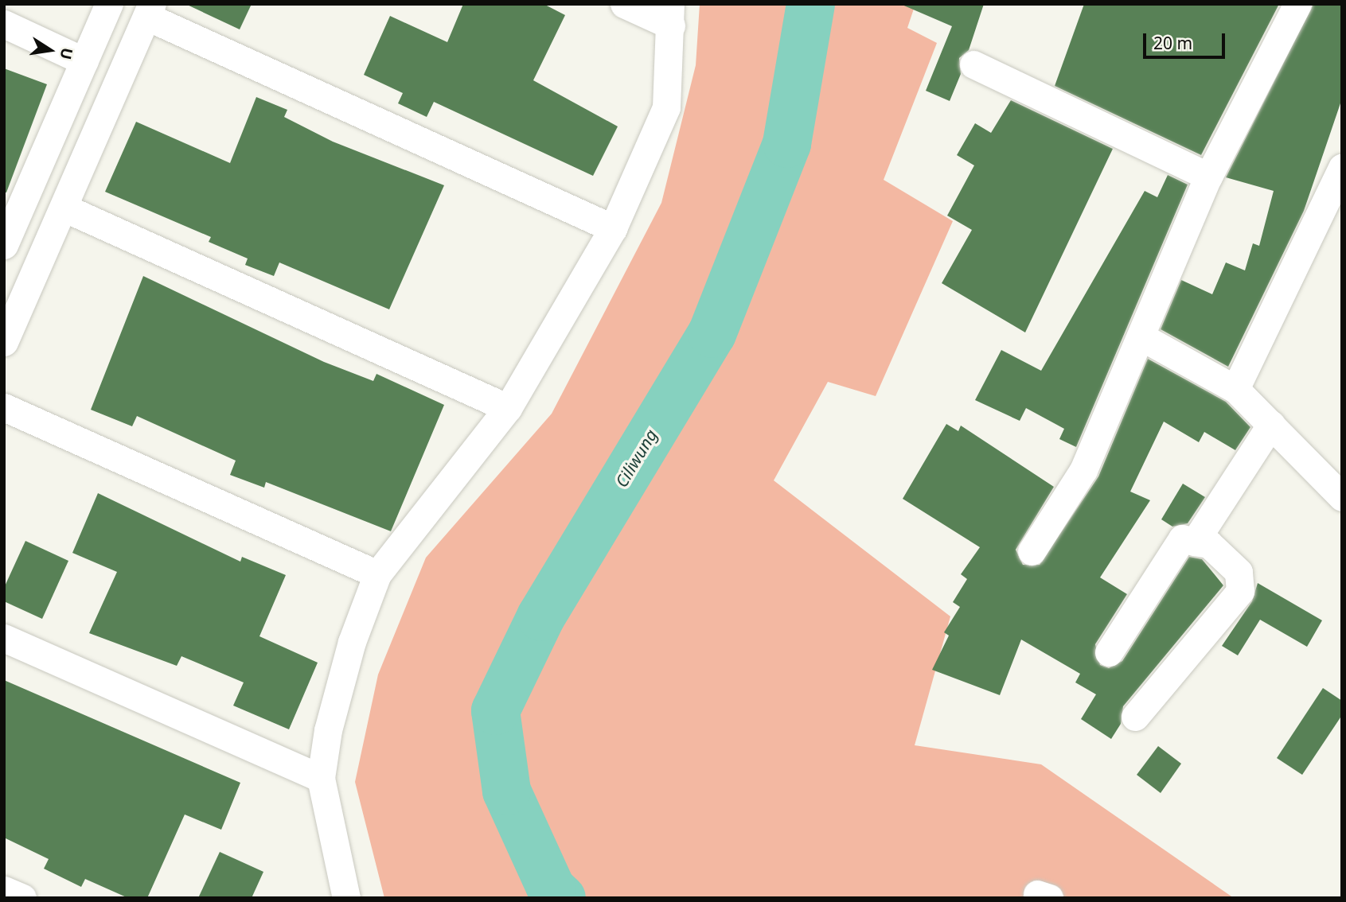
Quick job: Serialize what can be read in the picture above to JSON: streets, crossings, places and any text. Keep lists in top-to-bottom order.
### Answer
{
  "water": ["Ciliwung"],
  "scale_bar": "20 m",
  "north": "right"
}
